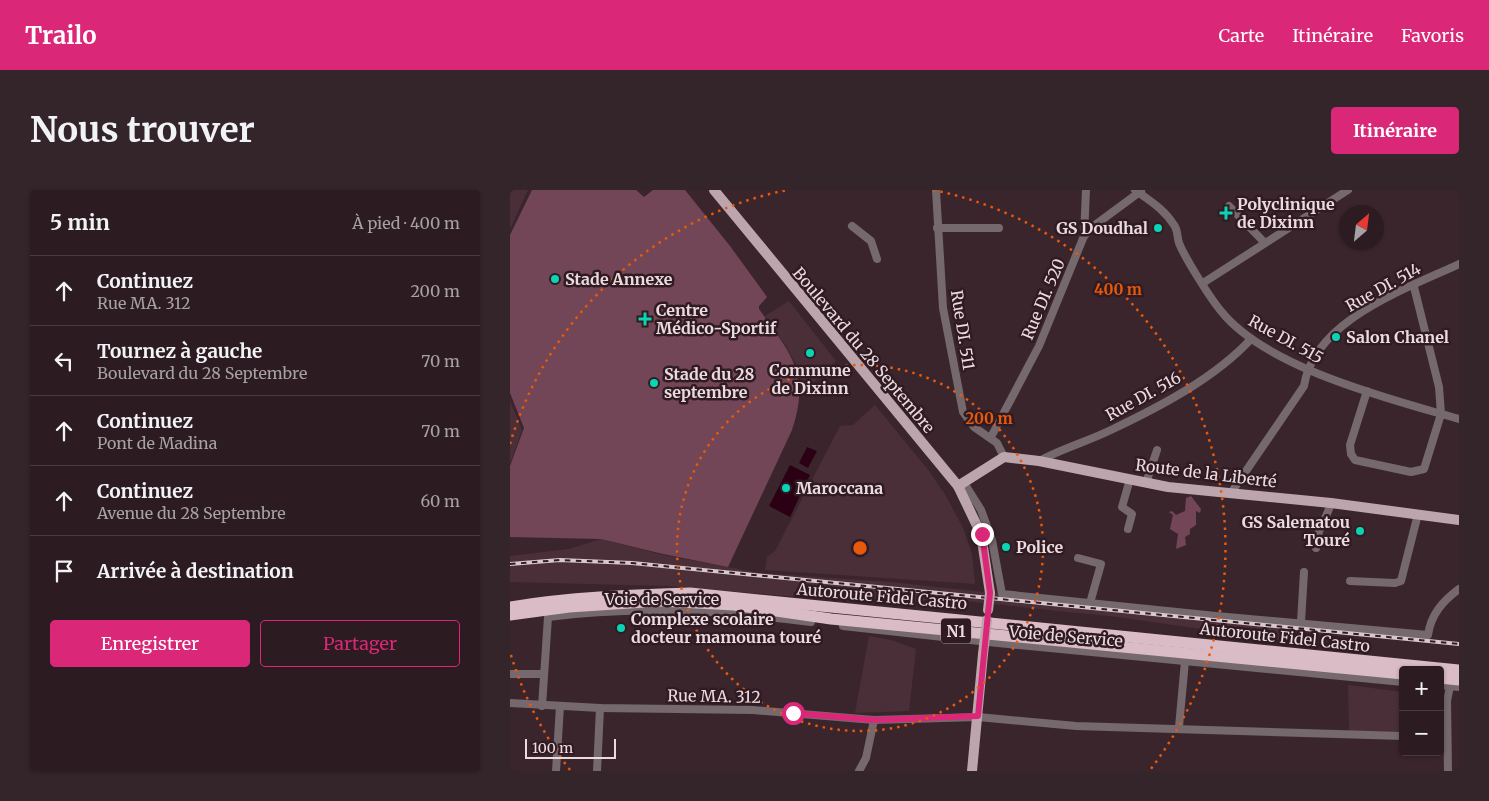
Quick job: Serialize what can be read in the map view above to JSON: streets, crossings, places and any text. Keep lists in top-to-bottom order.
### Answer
{
  "streets": {
    "highway": ["Autoroute Fidel Castro", "N1"],
    "main road": ["Boulevard du 28 Septembre", "Route de la Liberté"],
    "street": [
      "Rue DI. 514",
      "Rue DI. 520",
      "Rue DI. 511",
      "Rue DI. 515",
      "Rue DI. 516",
      "Voie de Service",
      "Rue MA. 312"
    ]
  },
  "crossings": [
    ["Rue DI. 514", "Rue DI. 515"],
    ["Rue DI. 514", "Route de la Liberté"],
    ["Rue DI. 520", "Rue DI. 511"],
    ["Rue DI. 520", "Rue DI. 515"],
    ["Rue DI. 511", "Route de la Liberté"],
    ["Rue DI. 515", "Rue DI. 516"],
    ["Boulevard du 28 Septembre", "Rue MA. 312"],
    ["Rue DI. 516", "Route de la Liberté"]
  ],
  "places": {
    "health": ["Polyclinique de Dixinn", "Centre Médico-Sportif"],
    "other": [
      "GS Doudhal",
      "Stade Annexe",
      "Salon Chanel",
      "Commune de Dixinn",
      "Stade du 28 septembre",
      "Maroccana",
      "GS Salematou Touré",
      "Police",
      "Complexe scolaire docteur mamouna touré"
    ]
  },
  "scale_bar": "100 m",
  "north": "top right",
  "page": {
    "header": "Trailo",
    "nav": ["Carte", "Itinéraire", "Favoris"],
    "buttons": [
      "Itinéraire",
      ["Enregistrer", "Partager"]
    ],
    "title": "Nous trouver",
    "heading": ["5 min", "À pied · 400 m"],
    "list": [
      ["Continuez", "Rue MA. 312", "200 m"],
      ["Tournez à gauche", "Boulevard du 28 Septembre", "70 m"],
      ["Continuez", "Pont de Madina", "70 m"],
      ["Continuez", "Avenue du 28 Septembre", "60 m"],
      "Arrivée à destination"
    ],
    "map_buttons": ["+", "−"],
    "scale": "100 m"
  },
  "rings": ["400 m", "200 m"]
}
